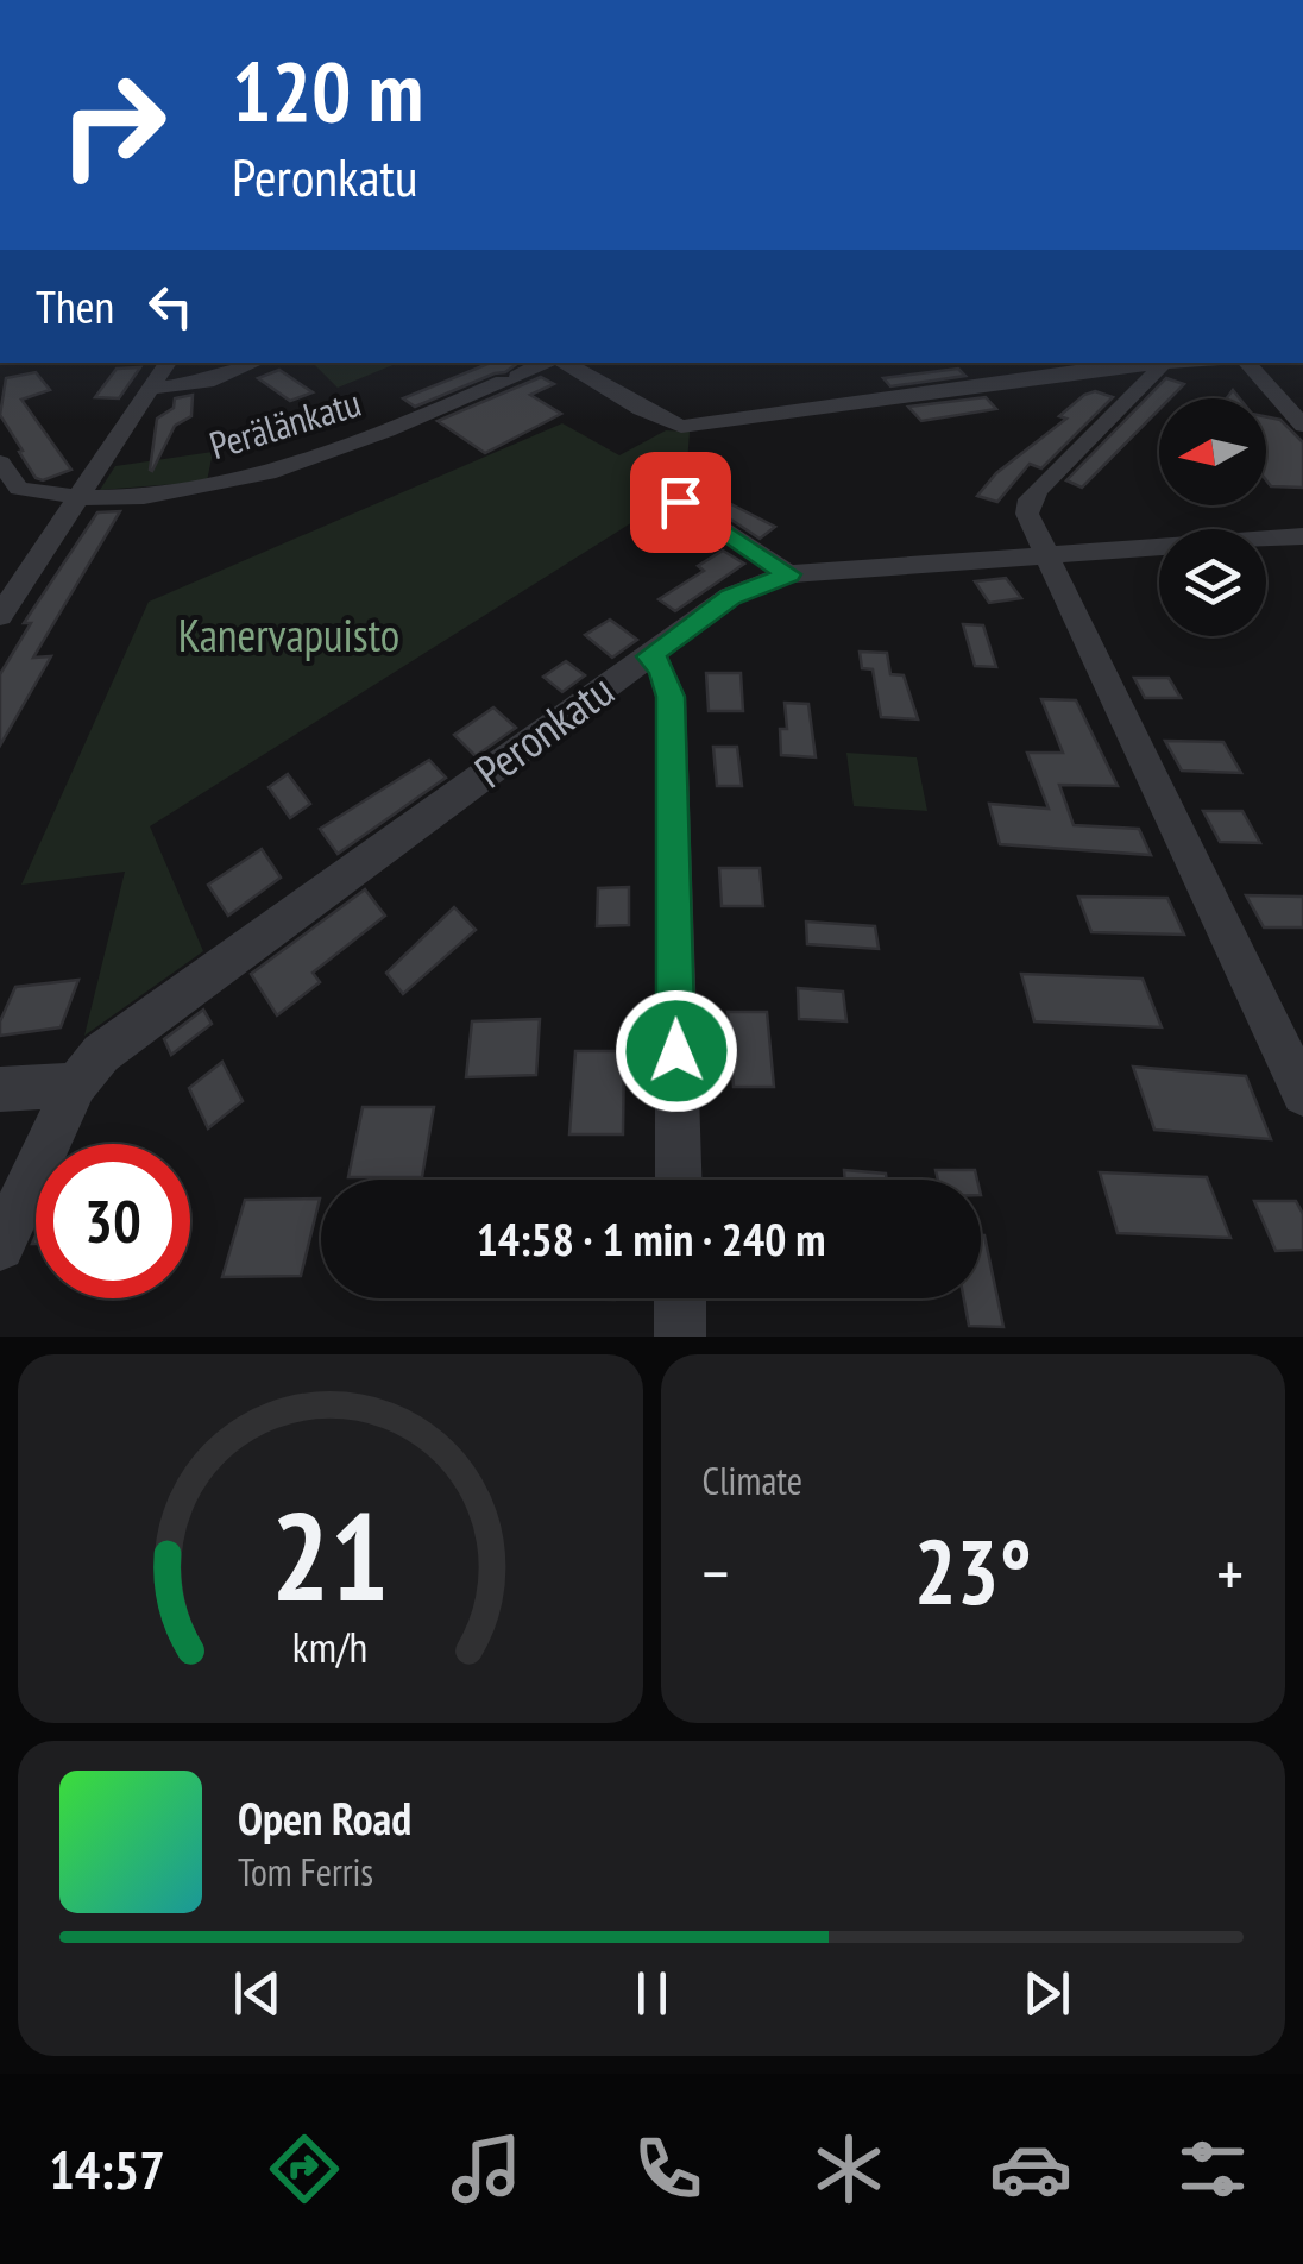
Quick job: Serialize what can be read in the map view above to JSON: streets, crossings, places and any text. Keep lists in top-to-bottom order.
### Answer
{
  "streets": {
    "street": ["Perälänkatu", "Peronkatu"]
  },
  "parks": ["Kanervapuisto"],
  "north": "left",
  "page": {
    "turn": ["120 m", "Peronkatu"],
    "then": "Then",
    "limit": "30",
    "trip": "14:58 · 1 min · 240 m",
    "tile": "Climate",
    "heat": ["−", "23°", "+"],
    "song": ["Open Road", "Tom Ferris"],
    "tabs": "14:57",
    "gauge": ["21", "km/h"]
  }
}
